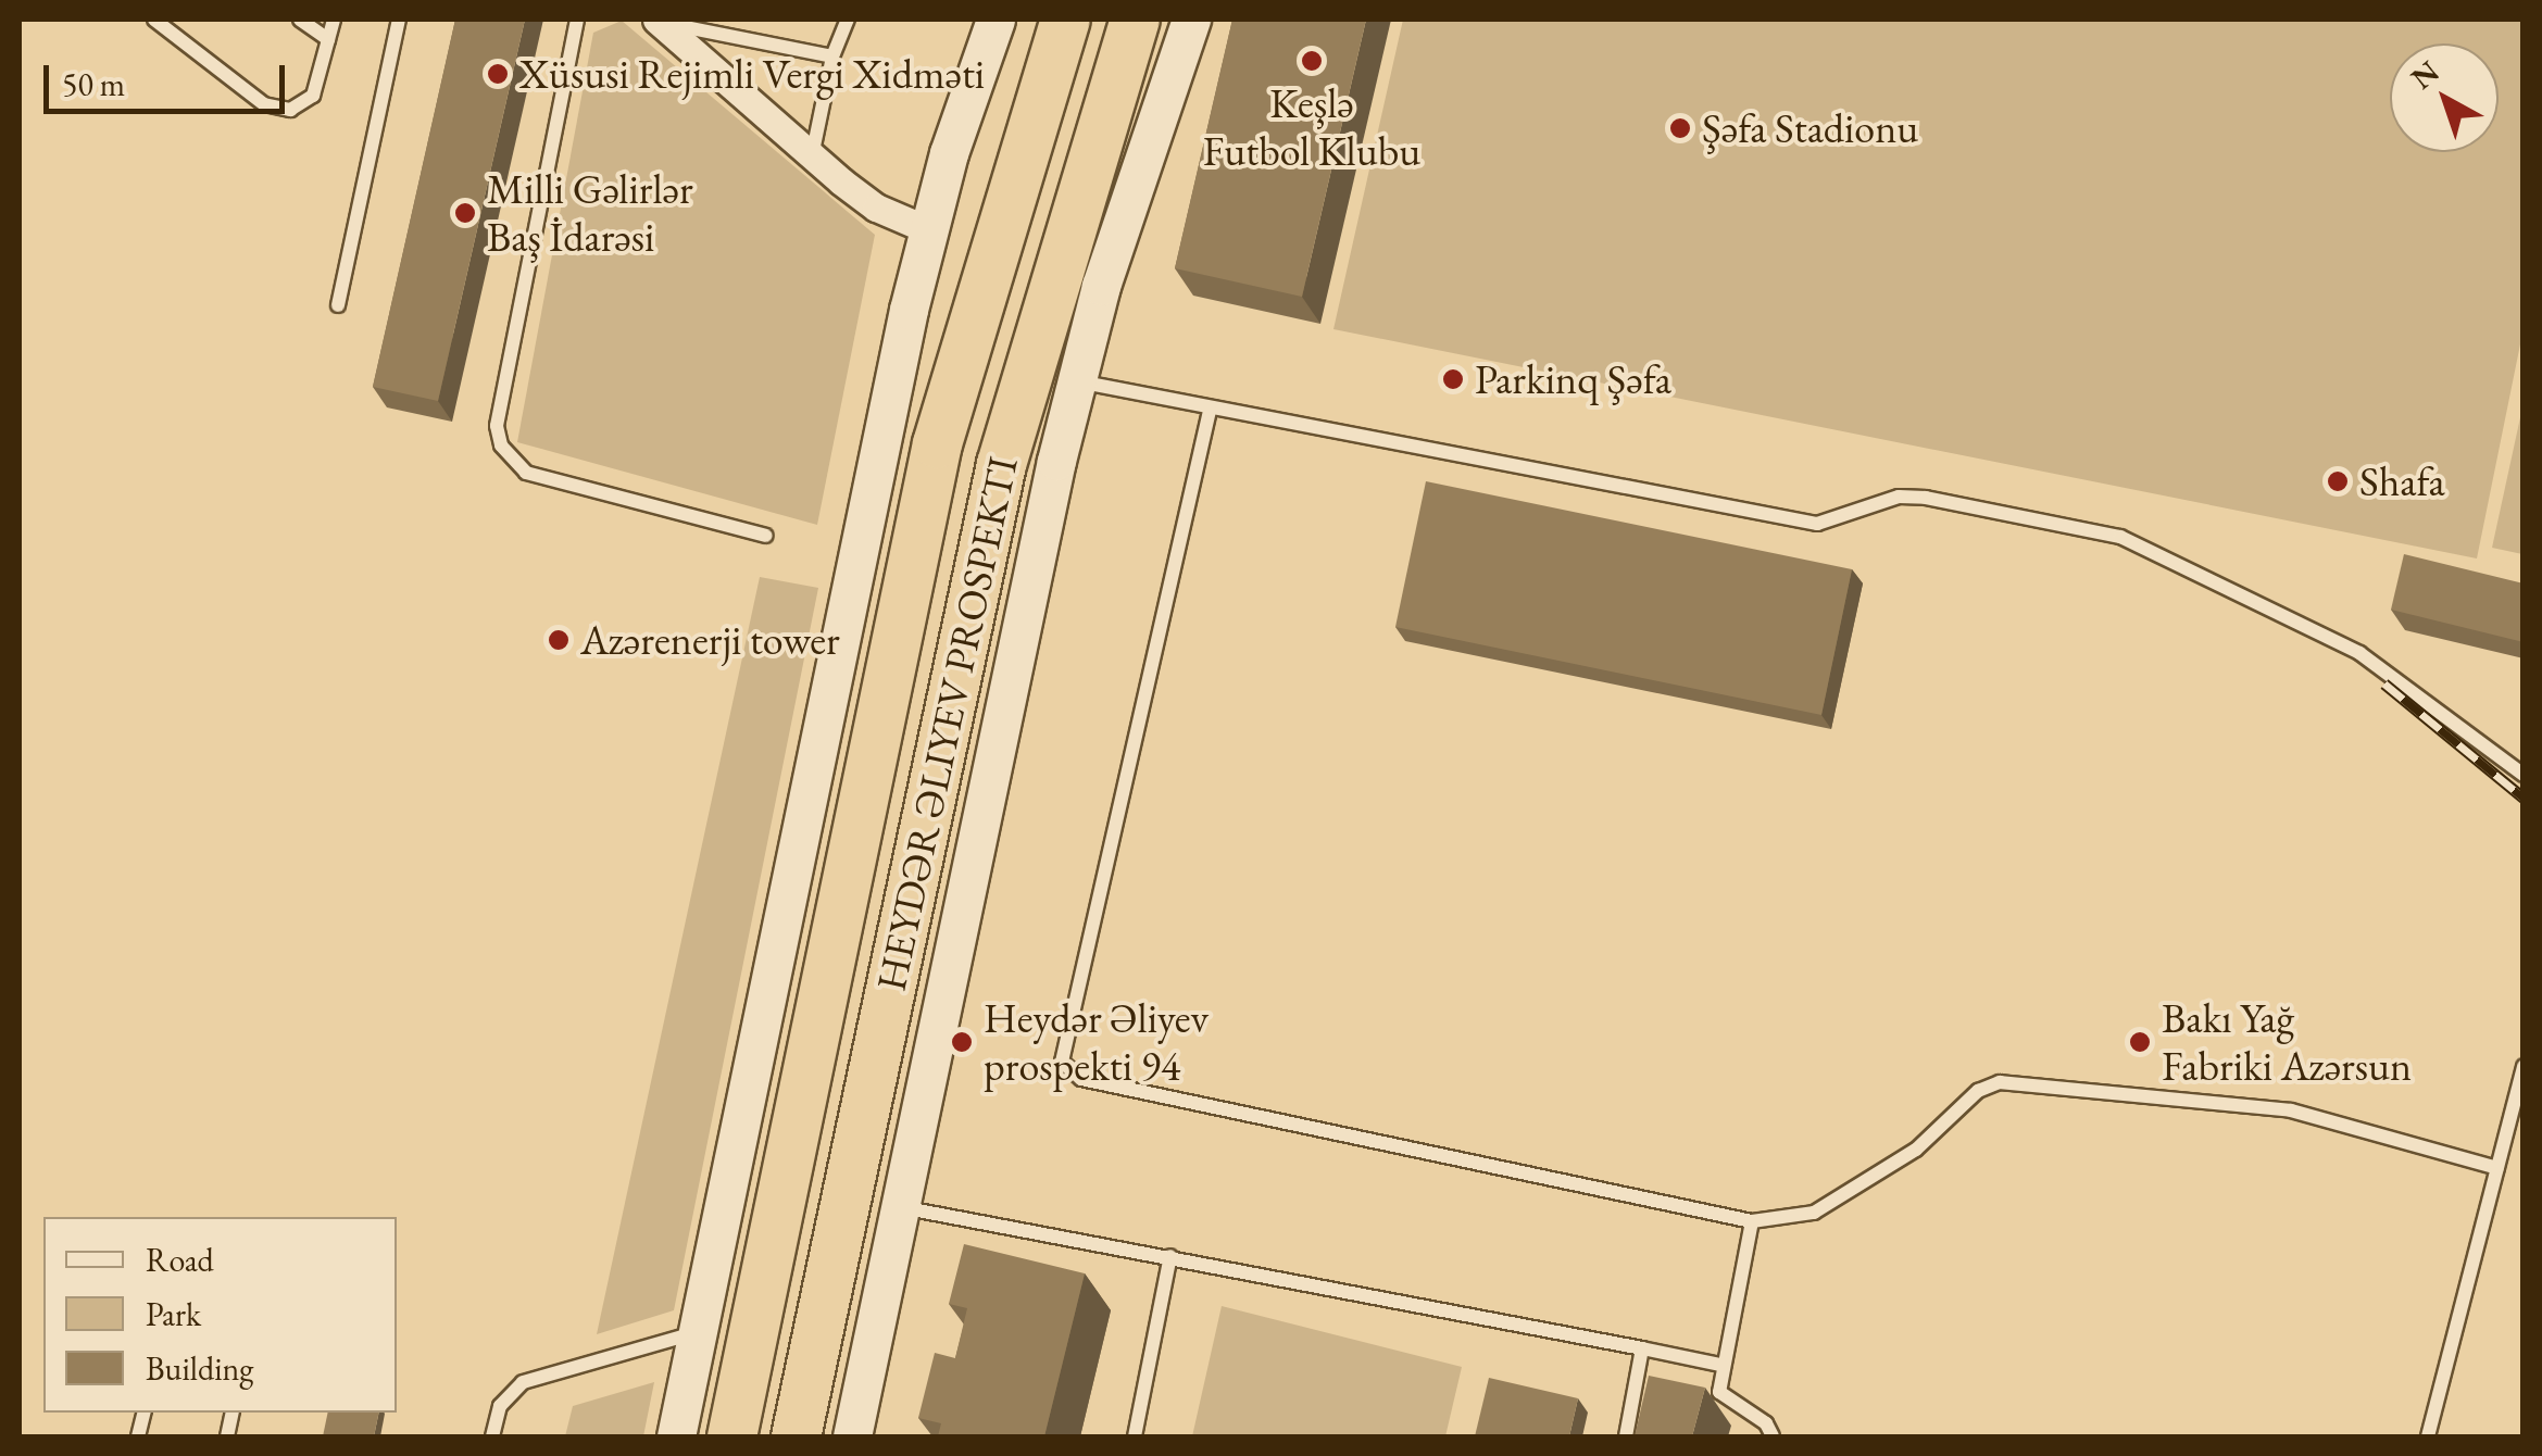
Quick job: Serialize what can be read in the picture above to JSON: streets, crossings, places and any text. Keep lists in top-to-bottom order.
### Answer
{
  "streets": {
    "highway": ["HEYDƏR ƏLIYEV PROSPEKTI"]
  },
  "places": [
    "Keşlə Futbol Klubu",
    "Xüsusi Rejimli Vergi Xidməti",
    "Şəfa Stadionu",
    "Milli Gəlirlər Baş İdarəsi",
    "Parkinq Şəfa",
    "Shafa",
    "Azərenerji tower",
    "Heydər Əliyev prospekti 94",
    "Bakı Yağ Fabriki Azərsun"
  ],
  "legend": ["Road", "Park", "Building"],
  "scale_bar": "50 m",
  "north": "top left"
}
